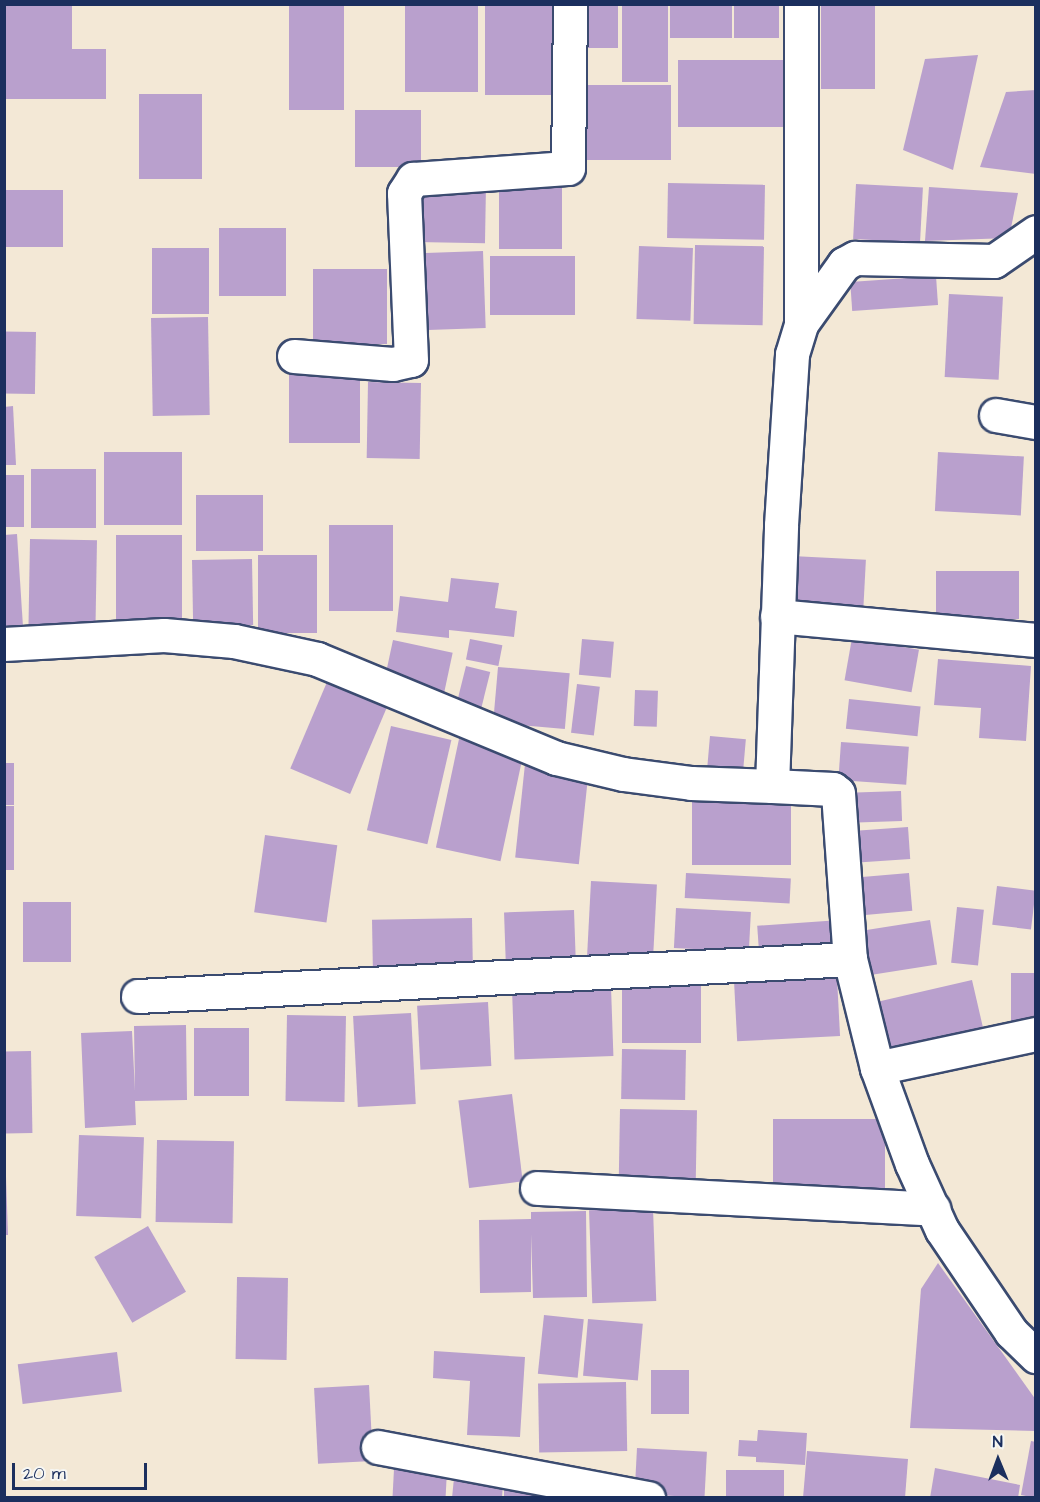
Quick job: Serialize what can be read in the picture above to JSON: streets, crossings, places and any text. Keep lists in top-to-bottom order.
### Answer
{
  "scale_bar": "20 m",
  "north": "top"
}
